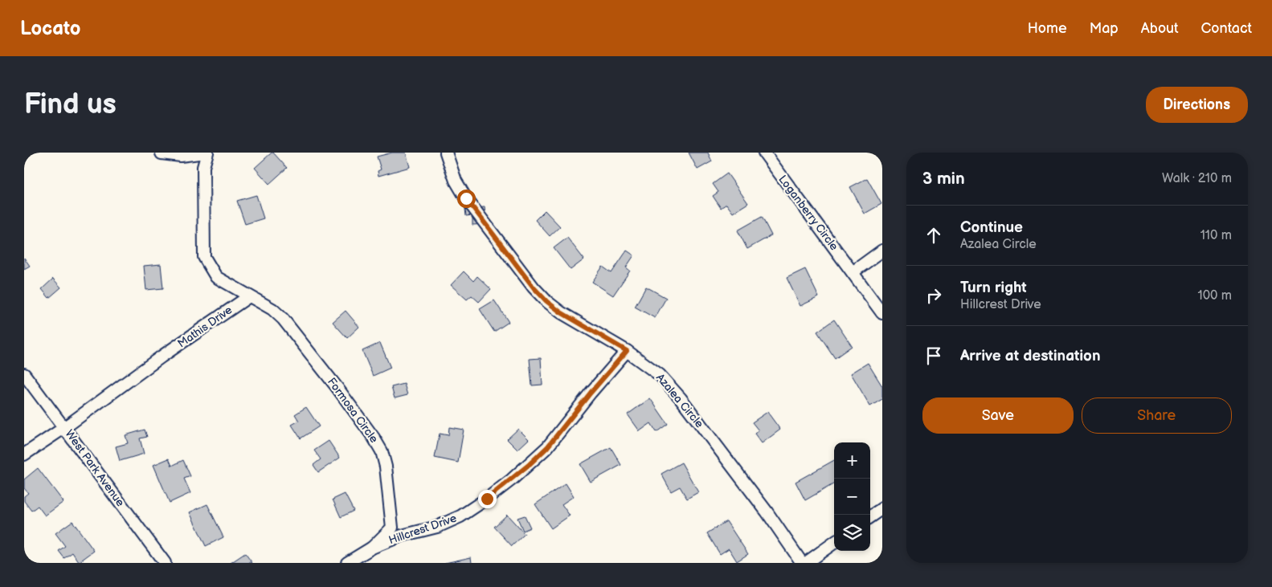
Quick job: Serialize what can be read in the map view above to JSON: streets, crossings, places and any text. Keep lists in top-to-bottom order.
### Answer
{
  "streets": {
    "street": [
      "Loganberry Circle",
      "Mathis Drive",
      "Azalea Circle",
      "Formosa Circle",
      "West Park Avenue",
      "Hillcrest Drive"
    ]
  },
  "crossings": [
    ["Mathis Drive", "Formosa Circle"],
    ["Mathis Drive", "West Park Avenue"],
    ["Azalea Circle", "Hillcrest Drive"],
    ["Formosa Circle", "Hillcrest Drive"]
  ],
  "page": {
    "header": "Locato",
    "nav": [
      "Home",
      "Map",
      "About",
      "Contact"
    ],
    "buttons": [
      "Directions",
      ["Save", "Share"]
    ],
    "title": "Find us",
    "heading": ["3 min", "Walk · 210 m"],
    "list": [
      ["Continue", "Azalea Circle", "110 m"],
      ["Turn right", "Hillcrest Drive", "100 m"],
      "Arrive at destination"
    ],
    "map_buttons": ["+", "−"]
  }
}
